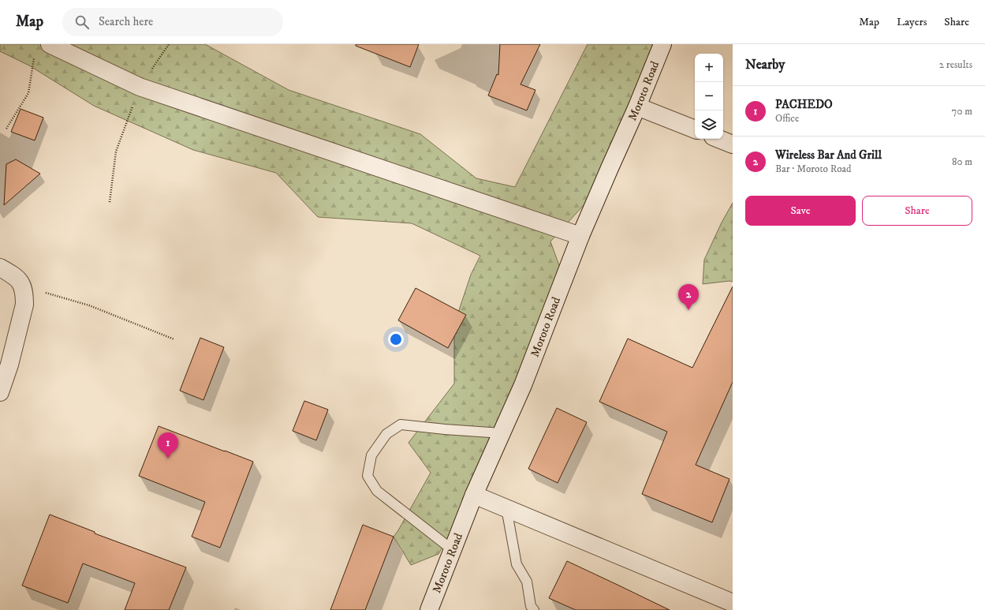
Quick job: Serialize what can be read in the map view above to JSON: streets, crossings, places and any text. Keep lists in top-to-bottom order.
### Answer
{
  "streets": {
    "street": ["Moroto Road"]
  },
  "page": {
    "header": "Map",
    "search": "Search here",
    "nav": ["Map", "Layers", "Share"],
    "heading": ["Nearby", "2 results"],
    "map_buttons": ["+", "−"],
    "list": [
      {
        "mark": "1",
        "name": "PACHEDO",
        "note": "Office",
        "value": "70 m"
      },
      {
        "mark": "2",
        "name": "Wireless Bar And Grill",
        "note": "Bar · Moroto Road",
        "value": "80 m"
      }
    ],
    "buttons": ["Save", "Share"],
    "pins": ["2", "1"]
  }
}
